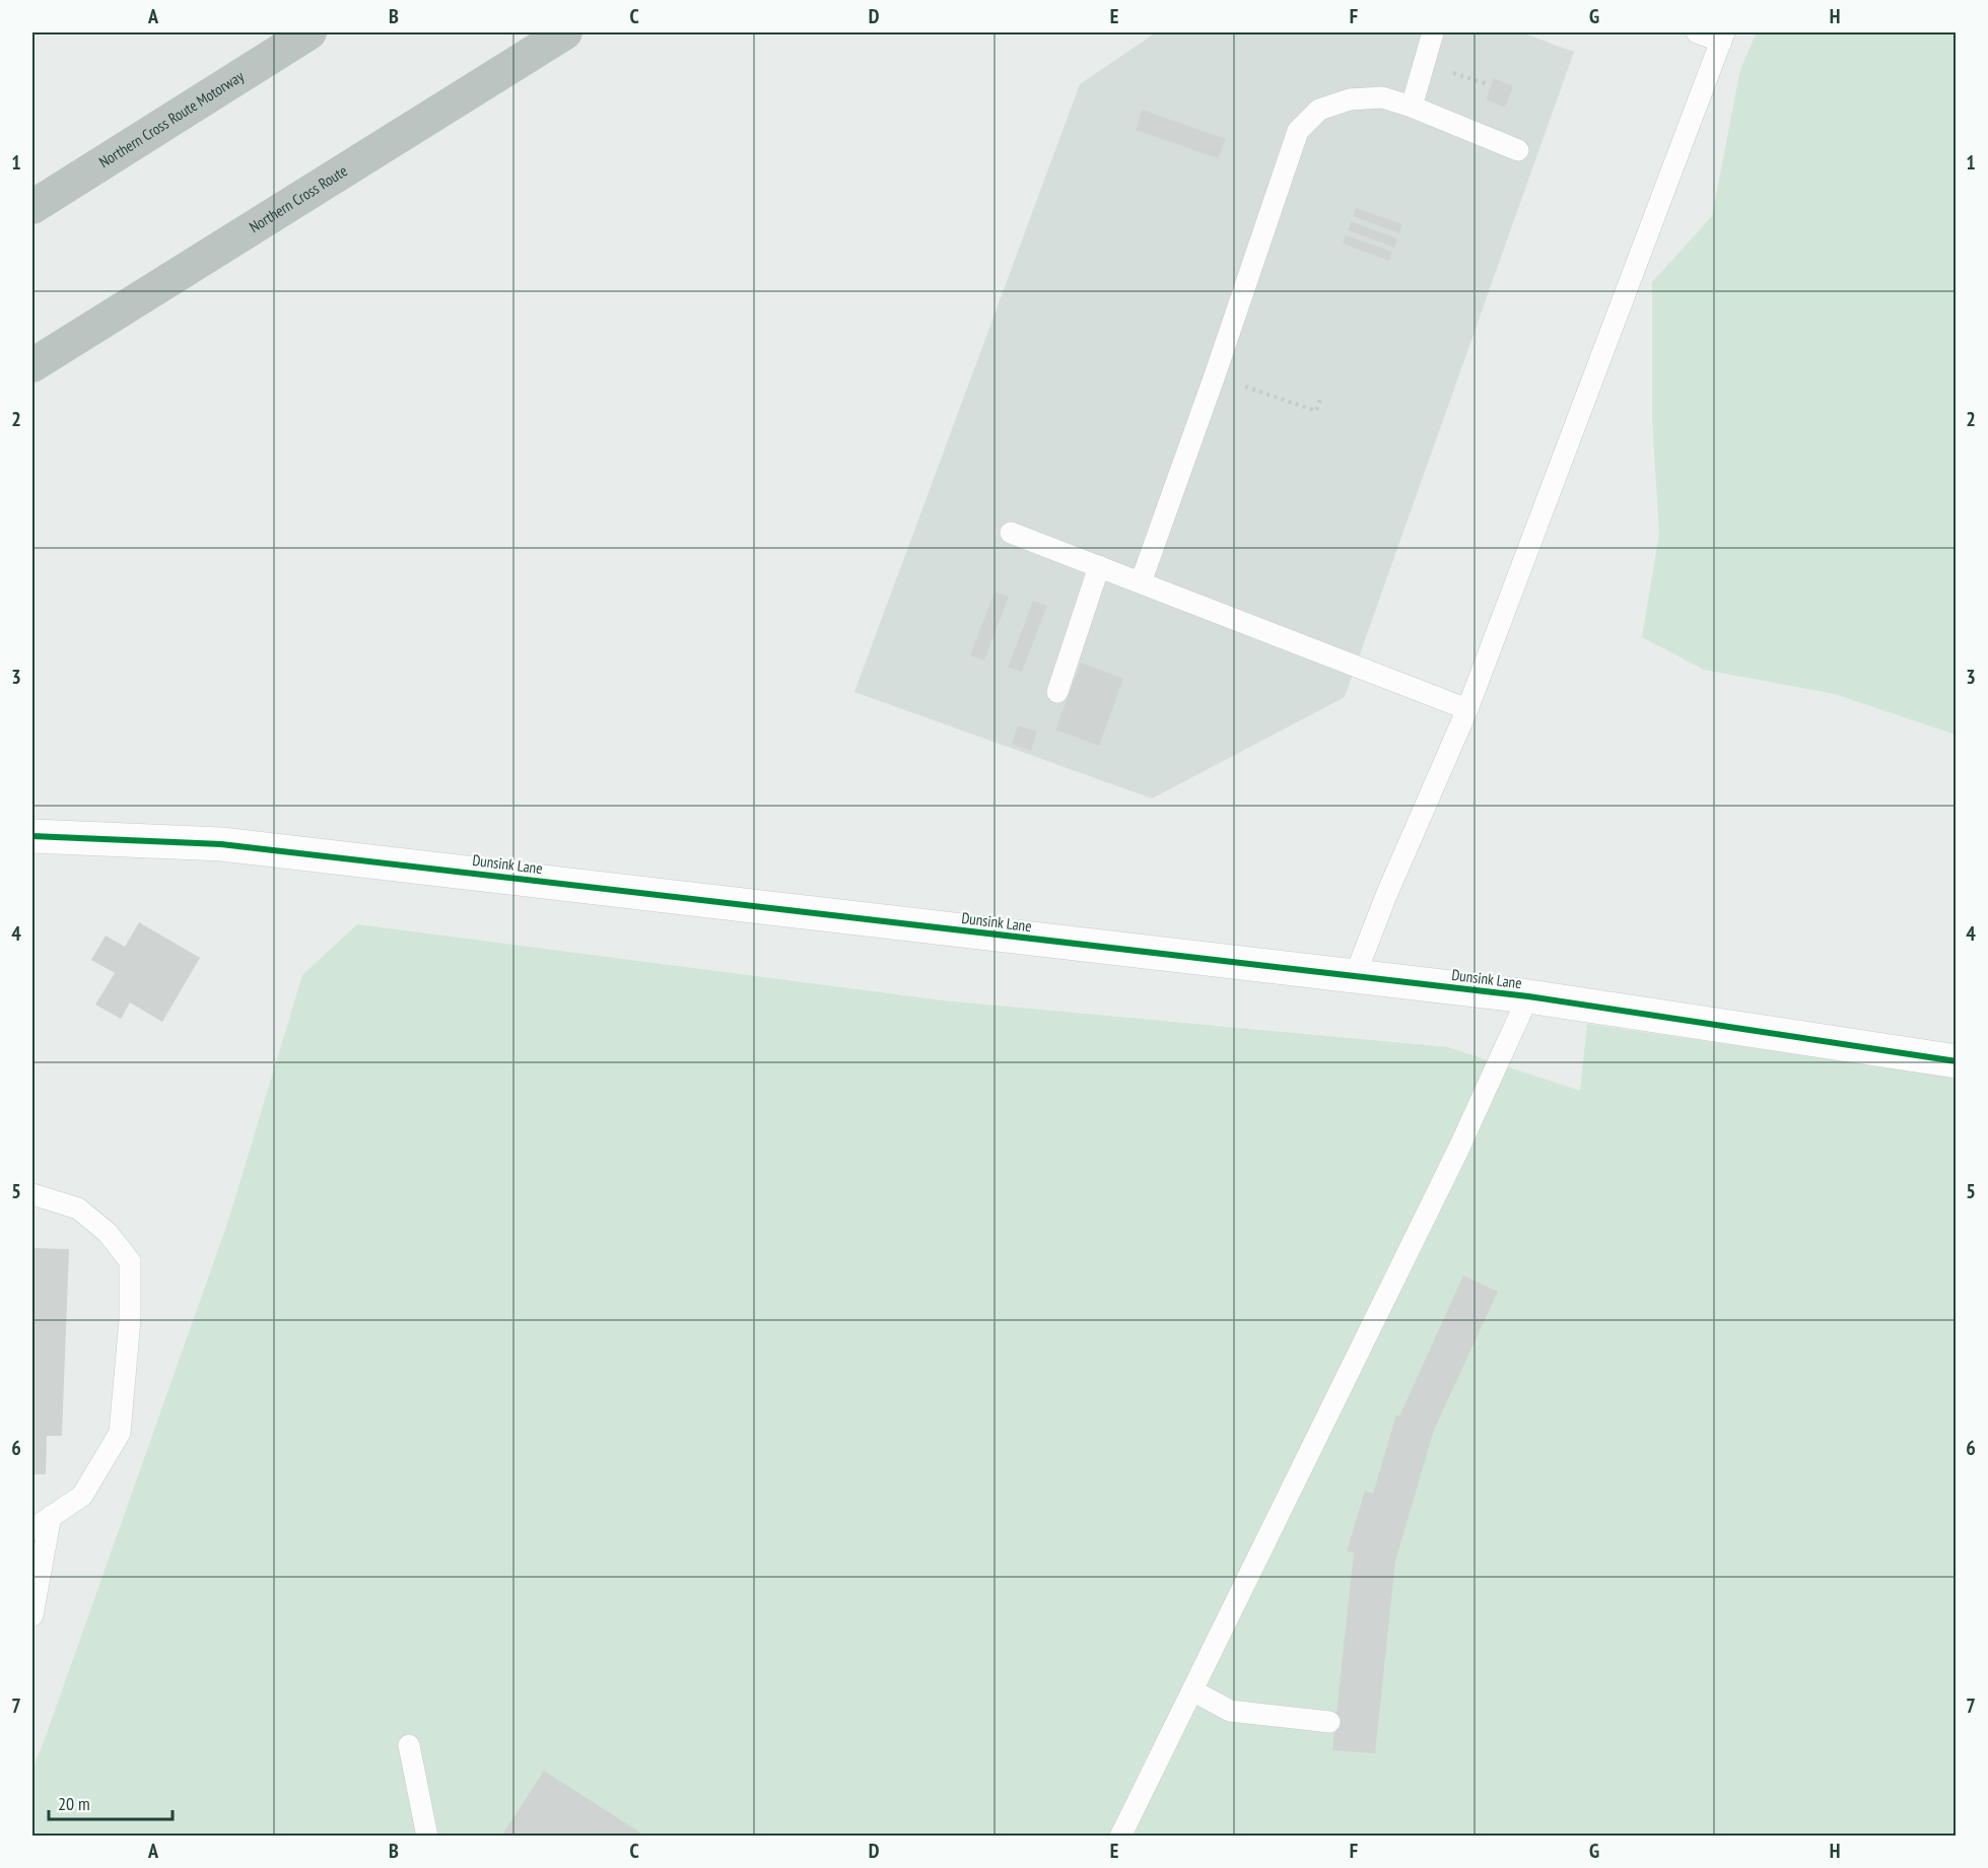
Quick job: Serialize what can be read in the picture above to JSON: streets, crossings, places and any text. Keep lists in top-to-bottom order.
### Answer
{
  "streets": {
    "highway": ["Northern Cross Route Motorway", "Northern Cross Route"],
    "street": ["Dunsink Lane"]
  },
  "scale_bar": "20 m",
  "grid": {
    "columns": [
      "A",
      "B",
      "C",
      "D",
      "E",
      "F",
      "G",
      "H"
    ],
    "rows": [
      "1",
      "2",
      "3",
      "4",
      "5",
      "6",
      "7"
    ]
  }
}
